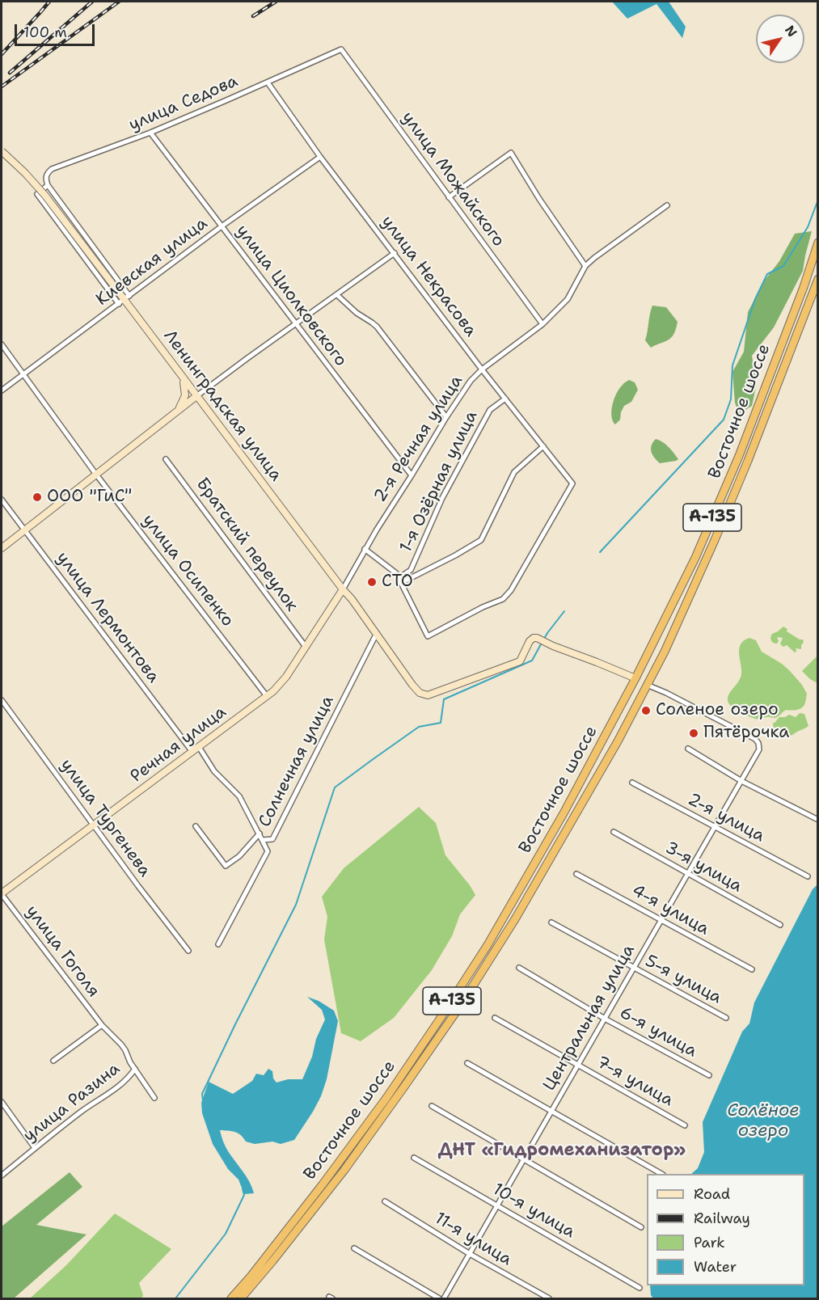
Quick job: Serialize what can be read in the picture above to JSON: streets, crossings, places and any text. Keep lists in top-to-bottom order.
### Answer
{
  "streets": {
    "highway": ["Восточное шоссе", "А-135"],
    "street": [
      "улица Седова",
      "улица Можайского",
      "Киевская улица",
      "улица Некрасова",
      "улица Циолковского",
      "Ленинградская улица",
      "2-я Речная улица",
      "1-я Озёрная улица",
      "Братский переулок",
      "улица Осипенко",
      "улица Лермонтова",
      "Речная улица",
      "Солнечная улица",
      "улица Тургенева",
      "2-я улица",
      "3-я улица",
      "4-я улица",
      "улица Гоголя",
      "5-я улица",
      "Центральная улица",
      "6-я улица",
      "7-я улица",
      "улица Разина",
      "10-я улица",
      "11-я улица"
    ]
  },
  "crossings": [
    ["улица Седова", "улица Можайского"],
    ["улица Седова", "улица Некрасова"],
    ["улица Седова", "улица Циолковского"],
    ["улица Можайского", "2-я Речная улица"],
    ["Киевская улица", "улица Некрасова"],
    ["Киевская улица", "улица Циолковского"],
    ["Киевская улица", "Ленинградская улица"],
    ["Киевская улица", "улица Осипенко"],
    ["улица Некрасова", "2-я Речная улица"],
    ["улица Некрасова", "1-я Озёрная улица"],
    ["улица Циолковского", "2-я Речная улица"],
    ["Ленинградская улица", "Восточное шоссе"],
    ["Ленинградская улица", "2-я Речная улица"],
    ["Ленинградская улица", "Речная улица"],
    ["Ленинградская улица", "Солнечная улица"],
    ["Восточное шоссе", "Центральная улица"],
    ["2-я Речная улица", "Речная улица"],
    ["Братский переулок", "Речная улица"],
    ["улица Осипенко", "Речная улица"],
    ["улица Лермонтова", "Речная улица"],
    ["Речная улица", "улица Тургенева"],
    ["Речная улица", "улица Гоголя"],
    ["2-я улица", "Центральная улица"],
    ["3-я улица", "Центральная улица"],
    ["4-я улица", "Центральная улица"],
    ["улица Гоголя", "улица Разина"],
    ["5-я улица", "Центральная улица"],
    ["Центральная улица", "6-я улица"],
    ["Центральная улица", "7-я улица"],
    ["Центральная улица", "10-я улица"],
    ["Центральная улица", "11-я улица"]
  ],
  "districts": ["ДНТ «Гидромеханизатор»"],
  "water": ["Солёное озеро"],
  "places": [
    "ООО \"ГиС\"",
    "СТО",
    "Соленое озеро",
    "Пятёрочка"
  ],
  "legend": [
    "Road",
    "Railway",
    "Park",
    "Water"
  ],
  "scale_bar": "100 m",
  "north": "top right"
}
